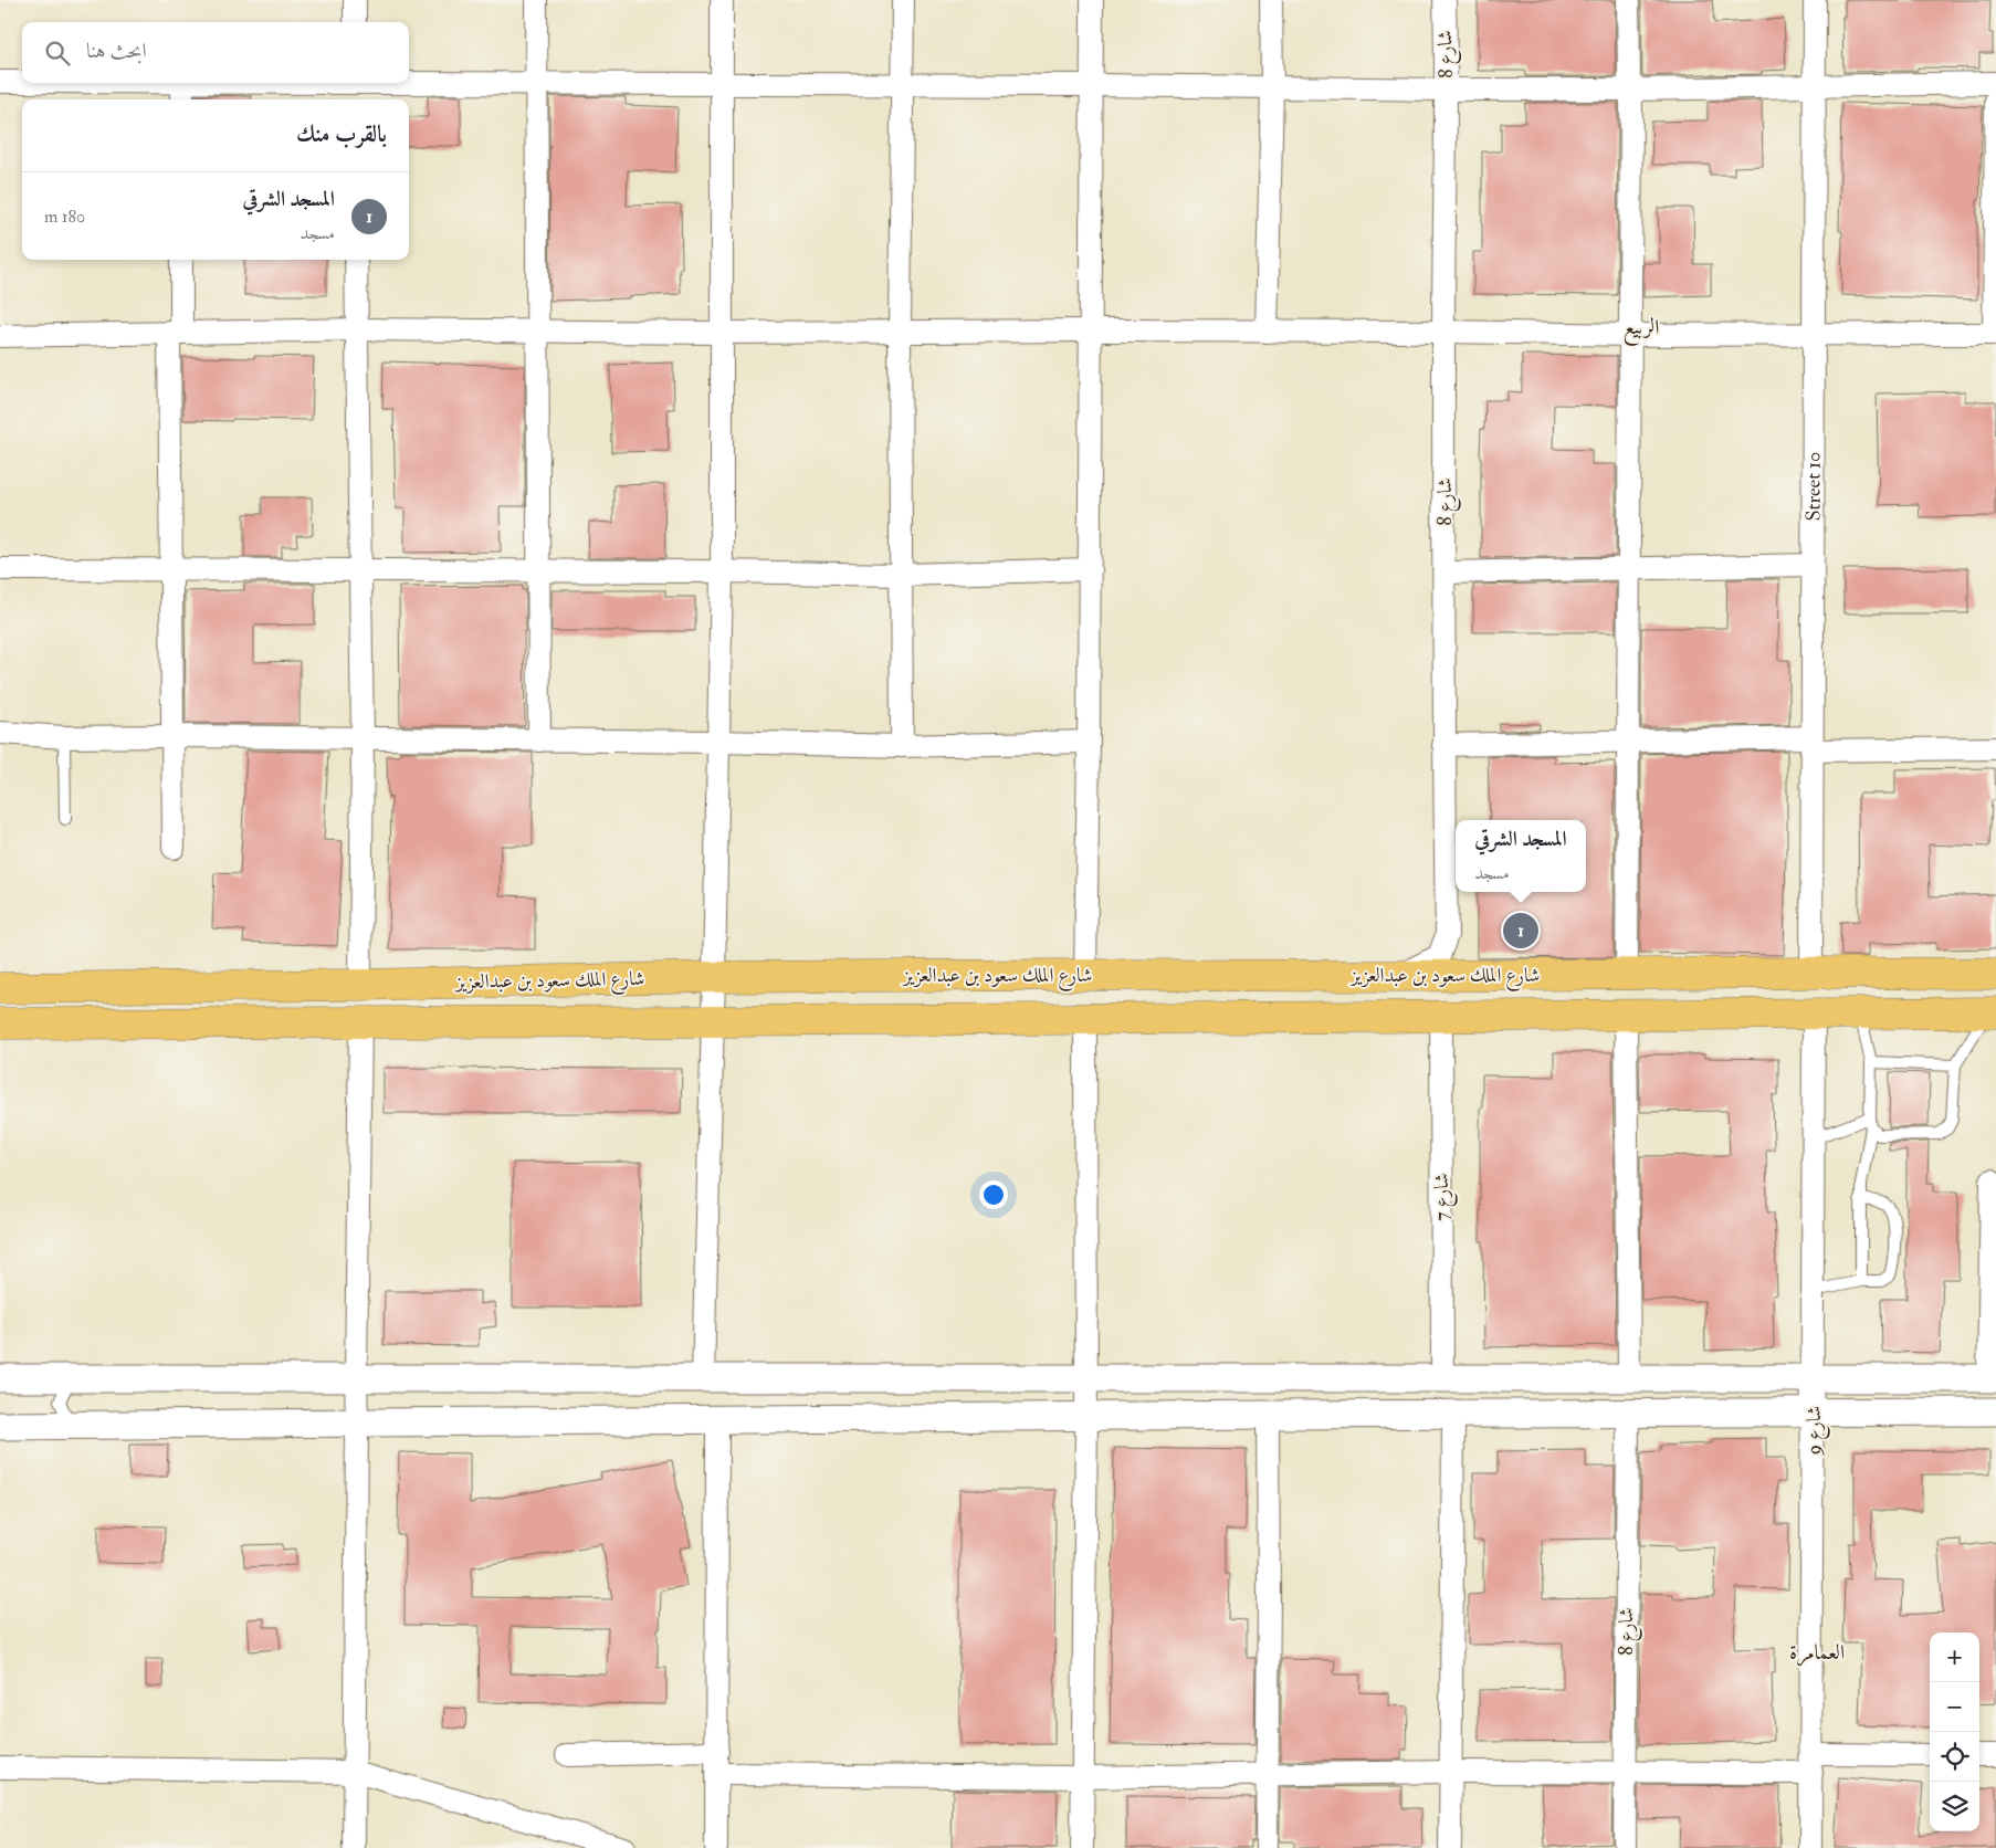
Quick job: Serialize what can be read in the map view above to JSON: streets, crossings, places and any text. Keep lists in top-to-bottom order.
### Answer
{
  "streets": {
    "main road": ["شارع الملك سعود بن عبدالعزيز"],
    "street": [
      "شارع 8",
      "Street 10",
      "شارع 7",
      "شارع 9"
    ]
  },
  "crossings": [
    ["شارع 8", "شارع الملك سعود بن عبدالعزيز"],
    ["Street 10", "شارع الملك سعود بن عبدالعزيز"],
    ["شارع الملك سعود بن عبدالعزيز", "شارع 7"],
    ["شارع الملك سعود بن عبدالعزيز", "شارع 9"]
  ],
  "districts": ["الربيع", "العمامرة"],
  "page": {
    "search": "ابحث هنا",
    "heading": "بالقرب منك",
    "list": [
      {
        "mark": "1",
        "name": "المسجد الشرقي",
        "note": "مسجد",
        "value": "180 m"
      }
    ],
    "popup": ["المسجد الشرقي", "مسجد"],
    "pins": "1",
    "map_buttons": ["+", "−"]
  }
}
